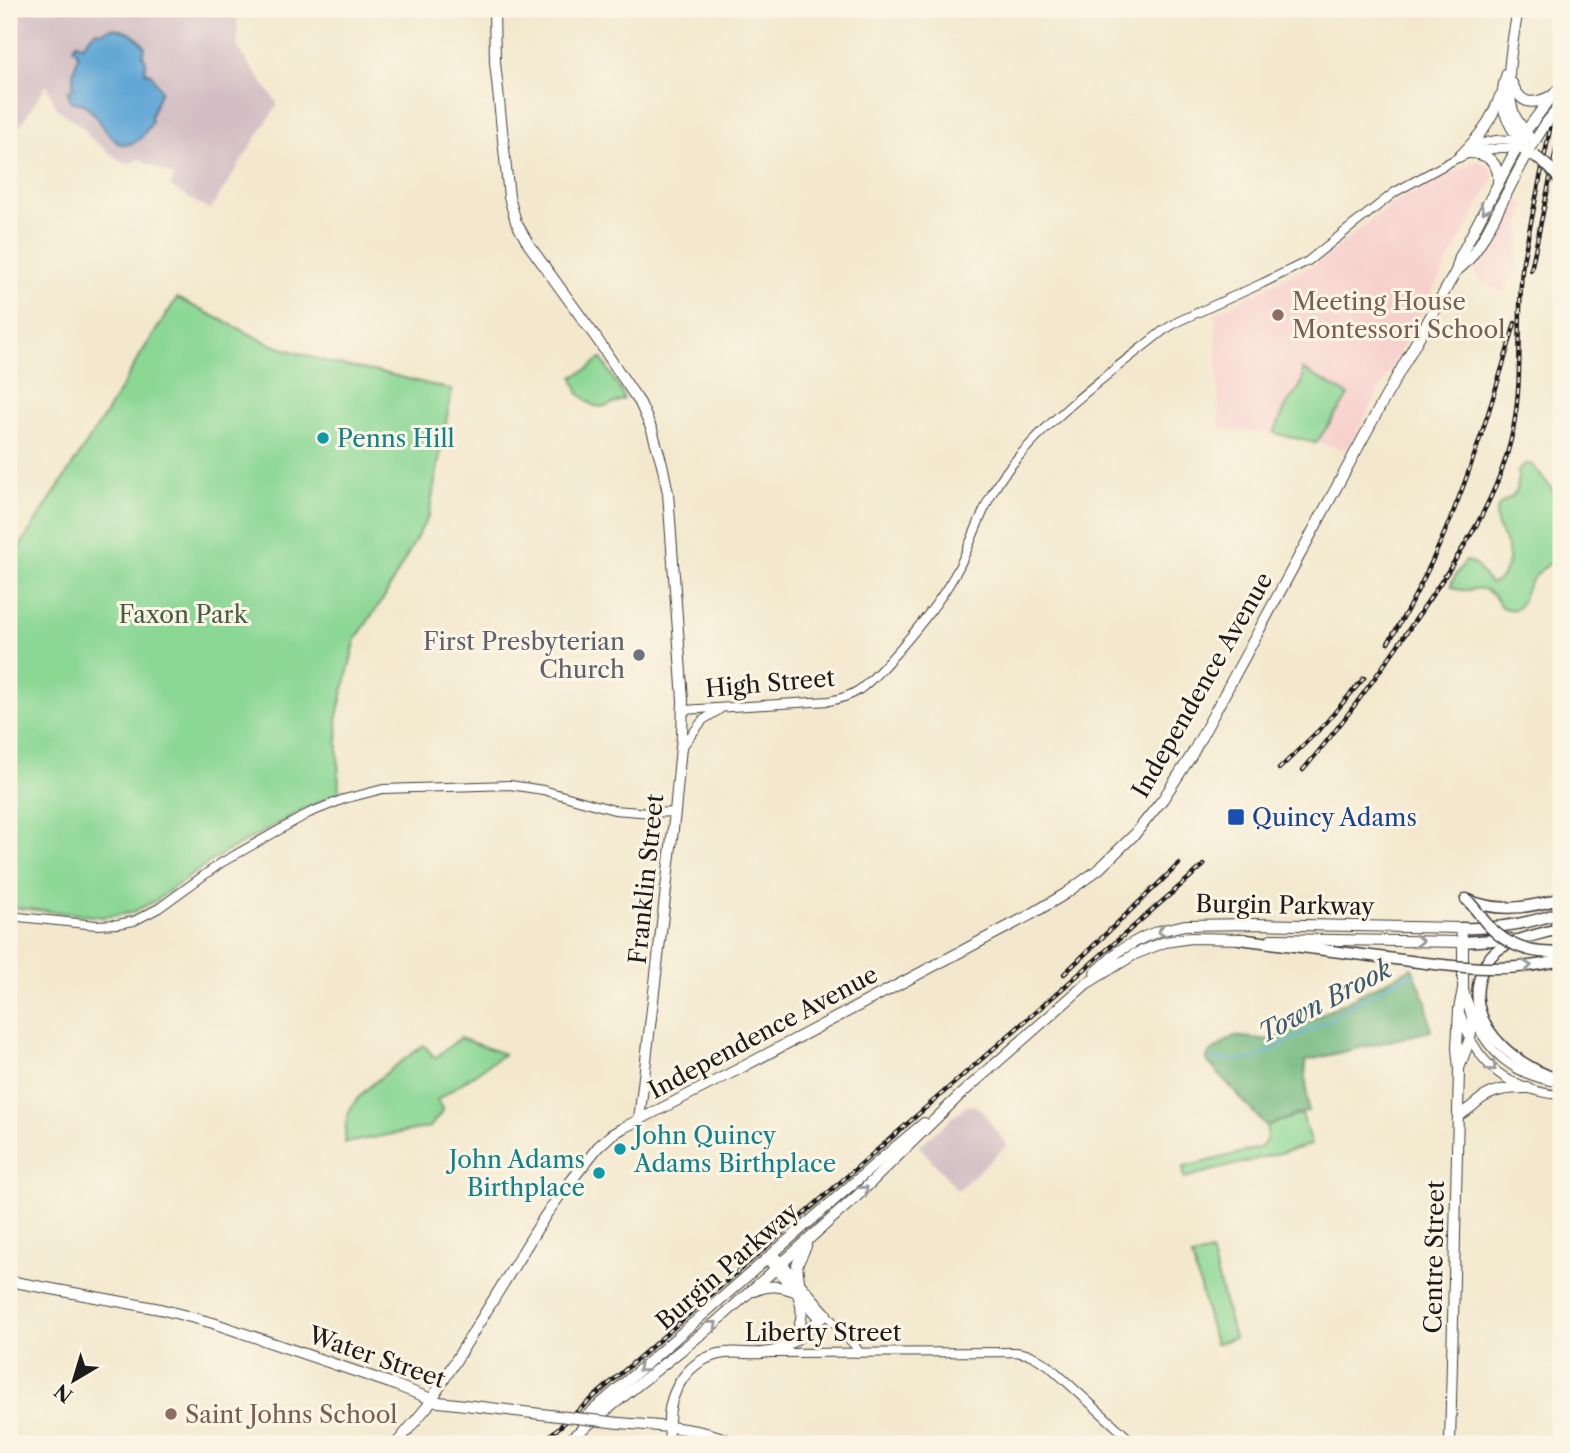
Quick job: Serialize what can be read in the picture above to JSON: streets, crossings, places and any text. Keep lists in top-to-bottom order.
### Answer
{
  "streets": {
    "main road": [
      "Independence Avenue",
      "Franklin Street",
      "Burgin Parkway",
      "Centre Street",
      "Liberty Street",
      "Water Street"
    ],
    "street": ["High Street"]
  },
  "crossings": [
    ["High Street", "Franklin Street"],
    ["Independence Avenue", "Franklin Street"],
    ["Burgin Parkway", "Centre Street"],
    ["Liberty Street", "Water Street"]
  ],
  "water": ["Town Brook"],
  "parks": ["Faxon Park"],
  "places": {
    "other": [
      "Meeting House Montessori School",
      "Penns Hill",
      "First Presbyterian Church",
      "John Quincy Adams Birthplace",
      "John Adams Birthplace",
      "Saint Johns School"
    ],
    "transit": ["Quincy Adams"]
  },
  "north": "bottom left"
}
